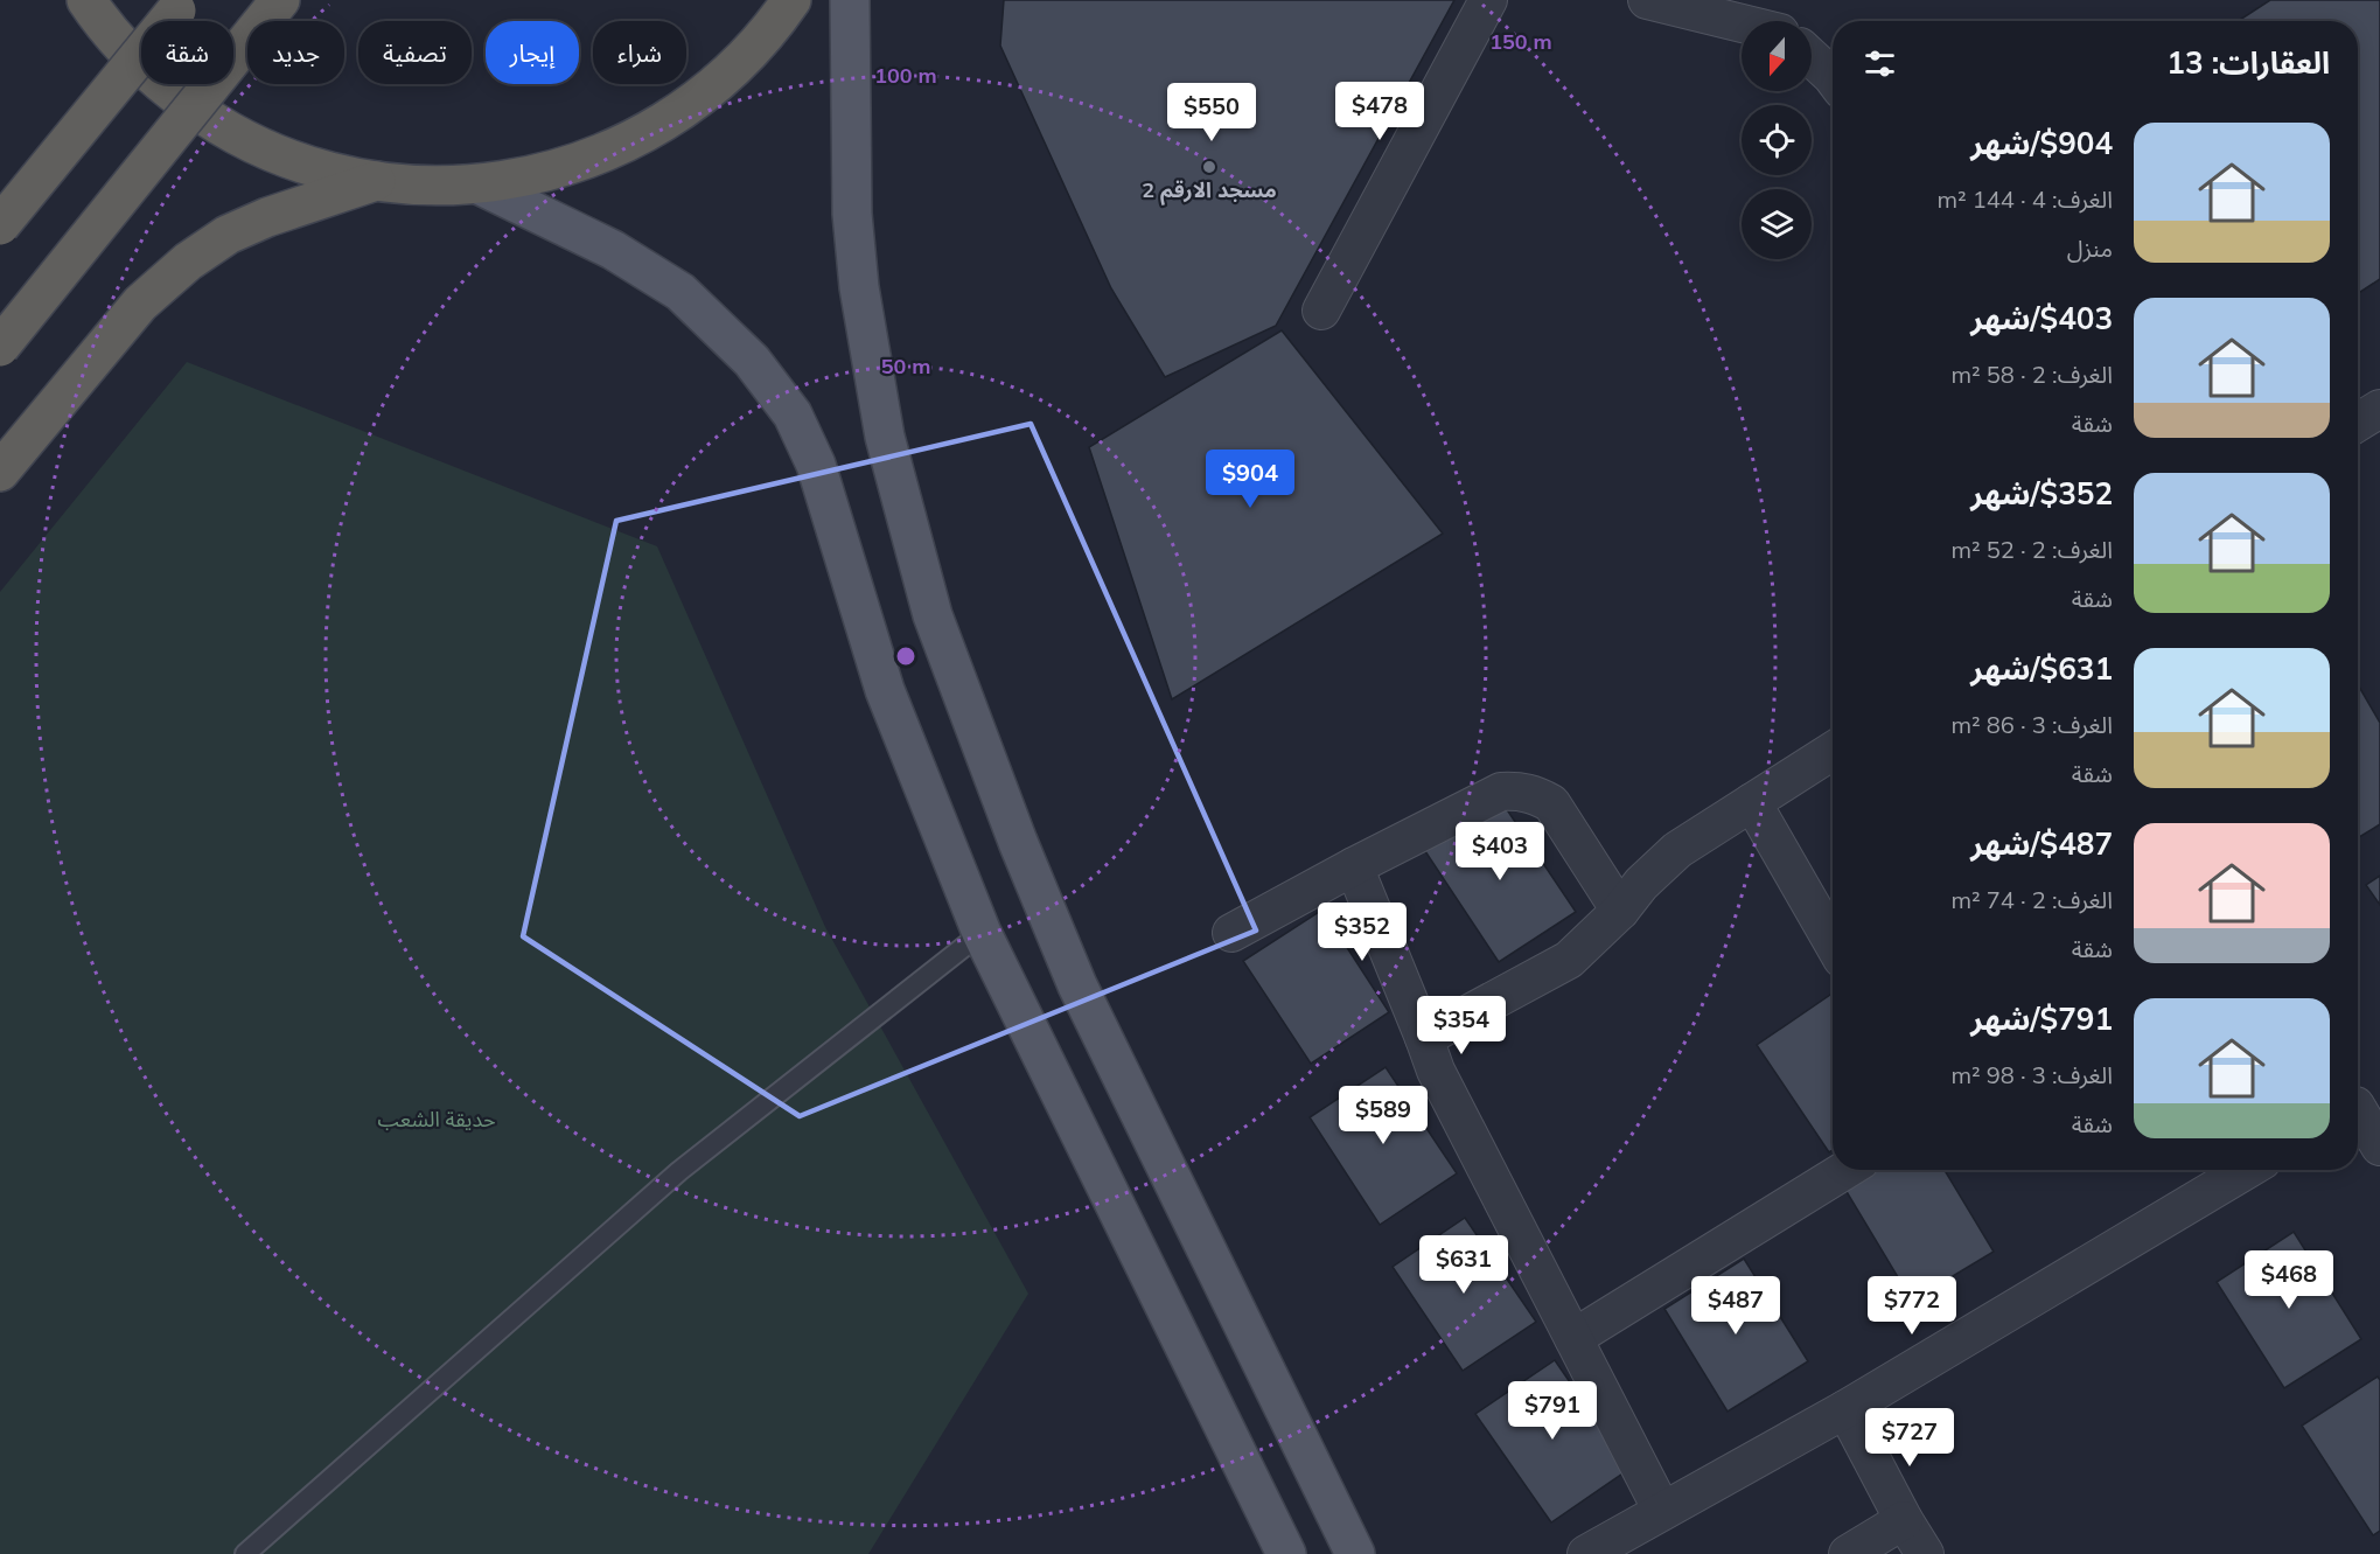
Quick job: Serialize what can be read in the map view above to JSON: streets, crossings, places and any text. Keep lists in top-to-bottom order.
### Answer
{
  "parks": ["حديقة الشعب"],
  "places": ["مسجد الارقم 2"],
  "north": "bottom",
  "page": {
    "chip": [
      "شراء",
      "إيجار",
      "تصفية",
      "جديد",
      "شقة"
    ],
    "heading": "العقارات: 13",
    "price": [
      "$478",
      "$550",
      "$904",
      "$403",
      "$352",
      "$354",
      "$589",
      "$631",
      "$468",
      "$487",
      "$772",
      "$791",
      "$727"
    ],
    "list": [
      {
        "name": "$904/شهر",
        "note": "الغرف: 4 · 144 m² · منزل"
      },
      {
        "name": "$403/شهر",
        "note": "الغرف: 2 · 58 m² · شقة"
      },
      {
        "name": "$352/شهر",
        "note": "الغرف: 2 · 52 m² · شقة"
      },
      {
        "name": "$631/شهر",
        "note": "الغرف: 3 · 86 m² · شقة"
      },
      {
        "name": "$487/شهر",
        "note": "الغرف: 2 · 74 m² · شقة"
      },
      {
        "name": "$791/شهر",
        "note": "الغرف: 3 · 98 m² · شقة"
      }
    ]
  },
  "rings": ["150 m", "100 m", "50 m"]
}
